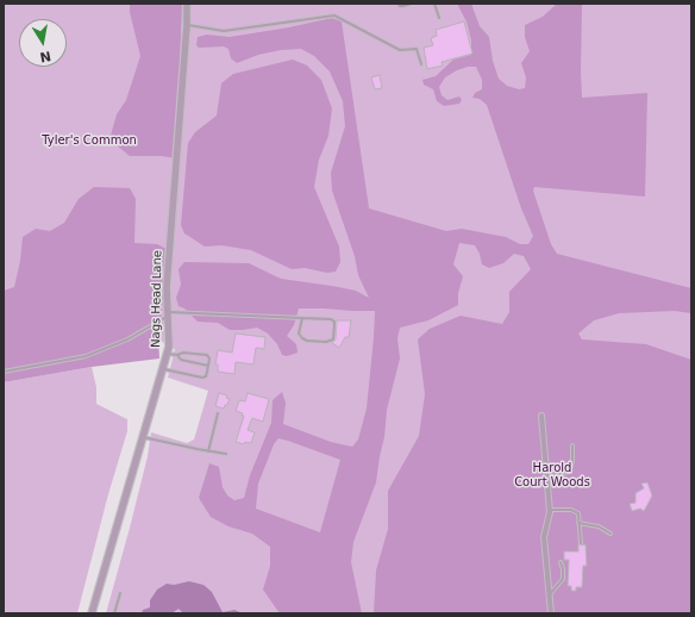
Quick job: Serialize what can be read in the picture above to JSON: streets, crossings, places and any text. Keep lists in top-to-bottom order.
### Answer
{
  "streets": {
    "street": ["Nags Head Lane"]
  },
  "parks": ["Tyler's Common", "Harold Court Woods"],
  "north": "bottom"
}
